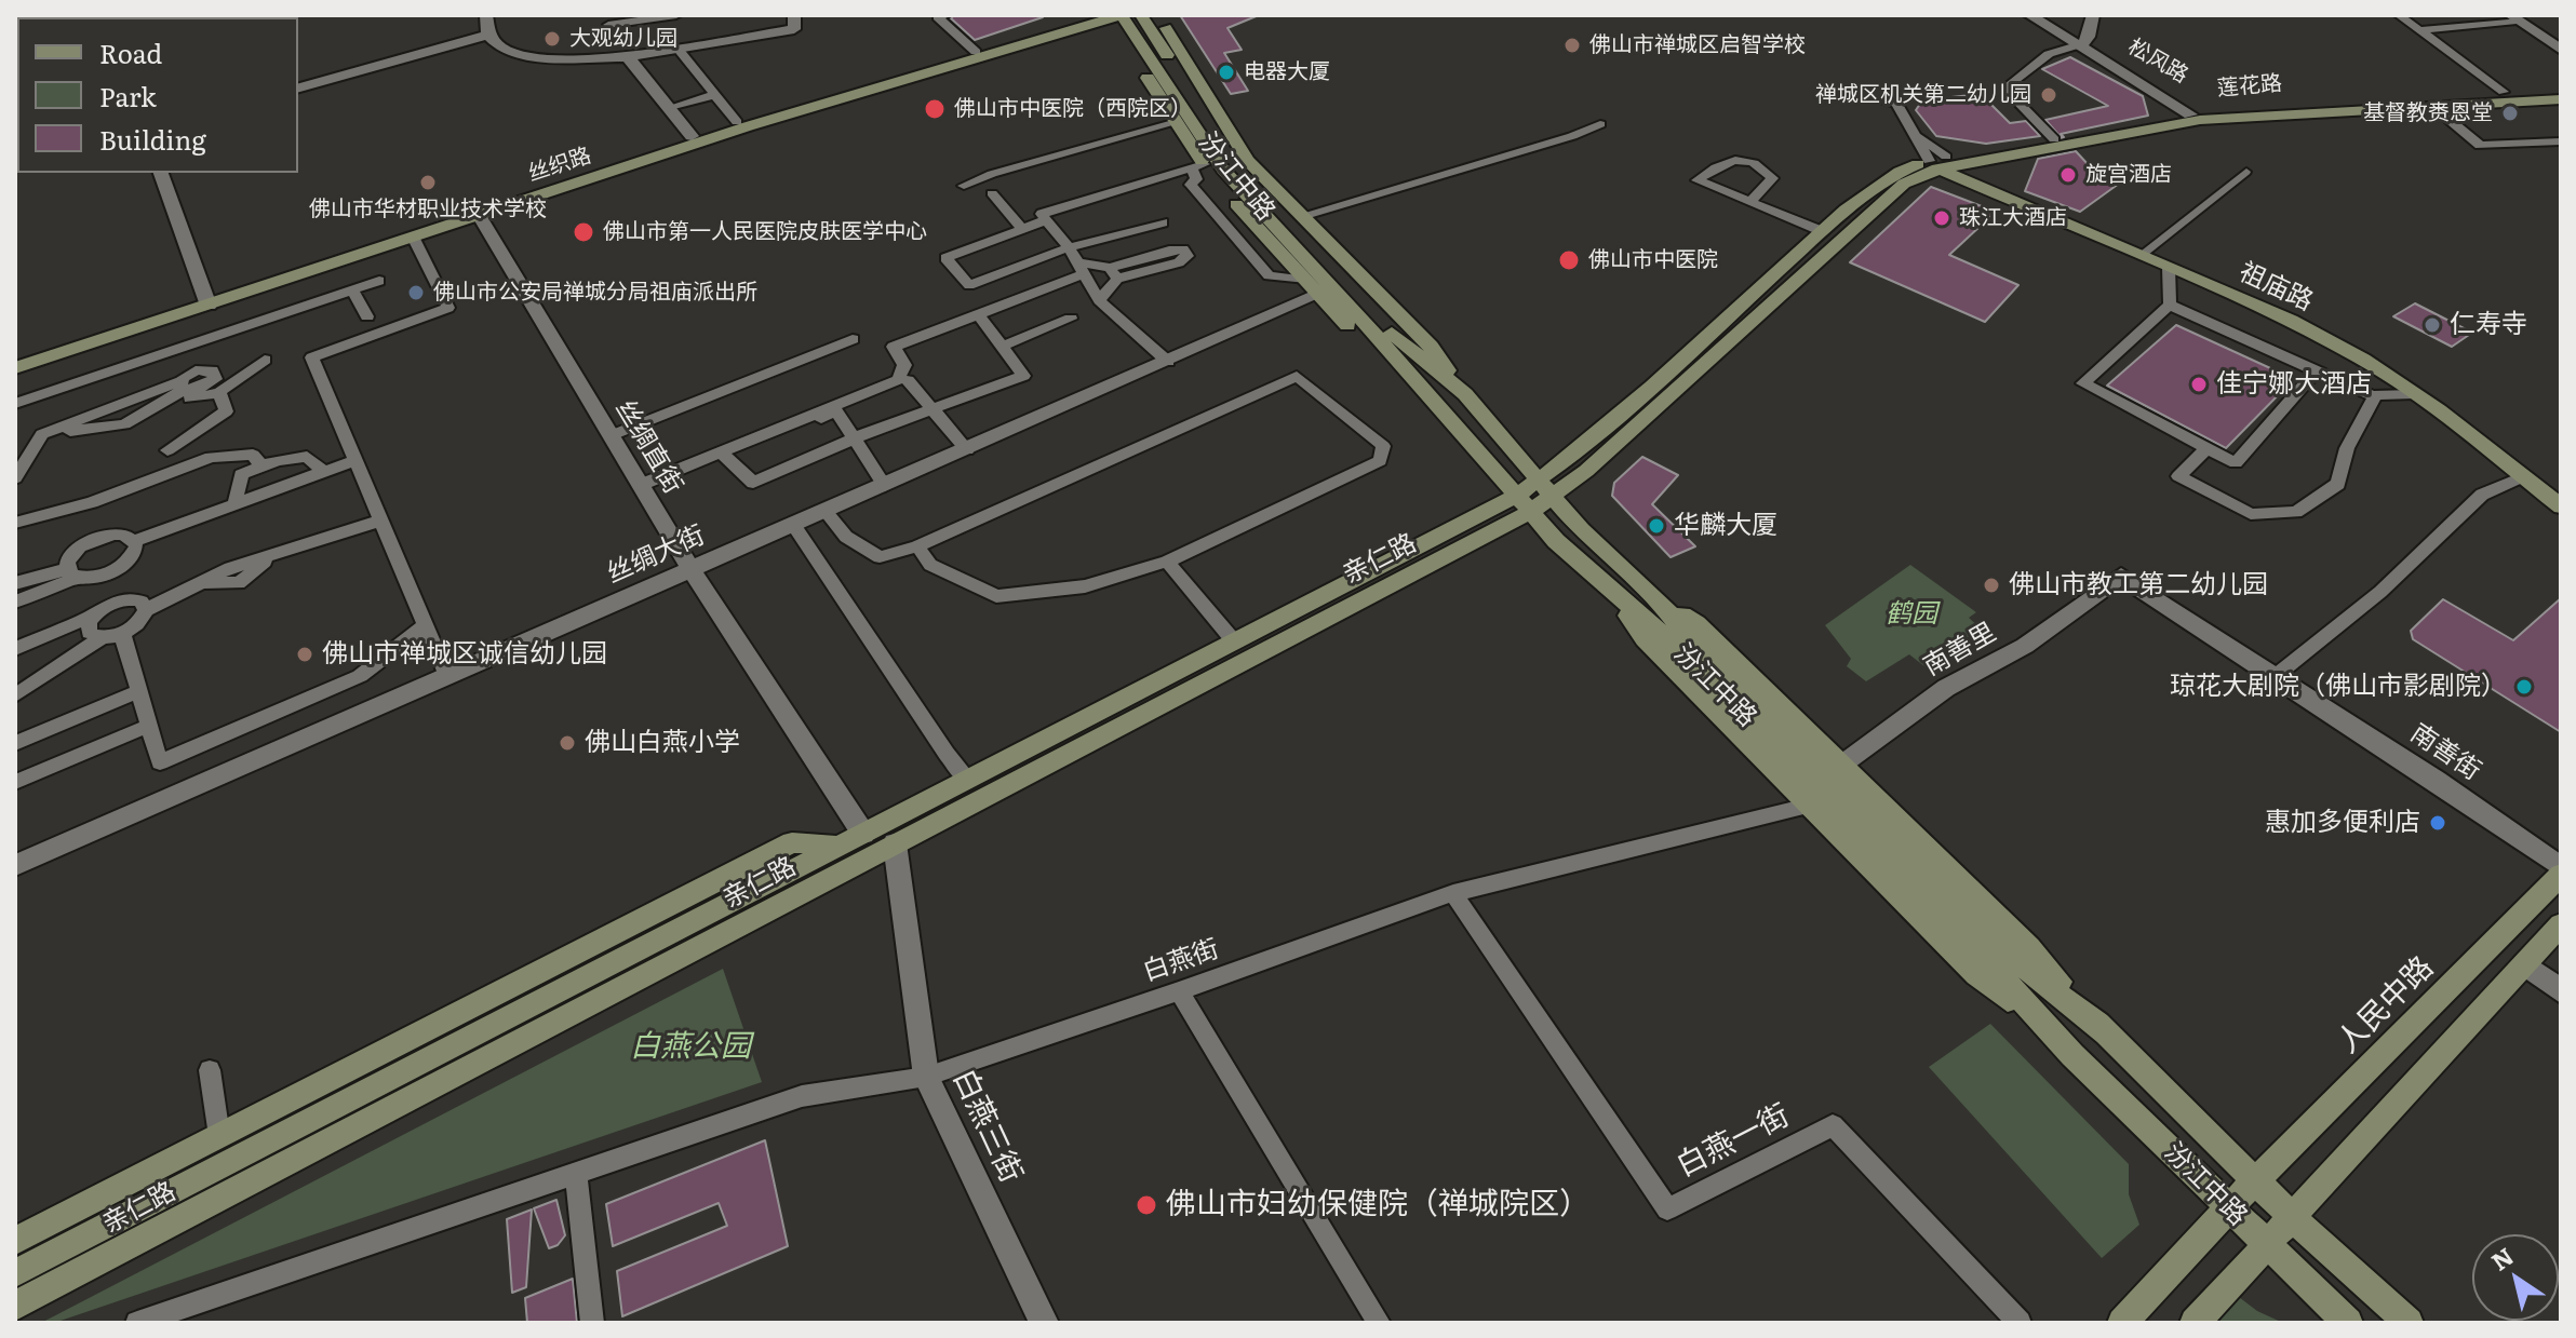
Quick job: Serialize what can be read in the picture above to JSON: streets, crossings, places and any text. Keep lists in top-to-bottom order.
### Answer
{
  "streets": {
    "main road": [
      "莲花路",
      "丝织路",
      "汾江中路",
      "祖庙路",
      "亲仁路",
      "人民中路"
    ],
    "street": [
      "松风路",
      "丝绸直街",
      "丝绸大街",
      "南善里",
      "南善街",
      "白燕街",
      "白燕三街",
      "白燕一街"
    ]
  },
  "crossings": [
    ["松风路", "莲花路"],
    ["莲花路", "祖庙路"],
    ["丝织路", "汾江中路"],
    ["丝织路", "丝绸直街"],
    ["汾江中路", "亲仁路"],
    ["汾江中路", "南善里"],
    ["汾江中路", "人民中路"],
    ["丝绸直街", "丝绸大街"],
    ["丝绸直街", "亲仁路"],
    ["亲仁路", "白燕三街"],
    ["南善里", "南善街"],
    ["白燕街", "白燕三街"],
    ["白燕街", "白燕一街"]
  ],
  "parks": ["鹤园", "白燕公园"],
  "places": [
    "大观幼儿园",
    "佛山市禅城区启智学校",
    "电器大厦",
    "禅城区机关第二幼儿园",
    "佛山市中医院（西院区）",
    "基督教赉恩堂",
    "旋宫酒店",
    "佛山市华材职业技术学校",
    "珠江大酒店",
    "佛山市第一人民医院皮肤医学中心",
    "佛山市中医院",
    "佛山市公安局禅城分局祖庙派出所",
    "仁寿寺",
    "佳宁娜大酒店",
    "华麟大厦",
    "佛山市教工第二幼儿园",
    "佛山市禅城区诚信幼儿园",
    "琼花大剧院（佛山市影剧院）",
    "佛山白燕小学",
    "惠加多便利店",
    "佛山市妇幼保健院（禅城院区）"
  ],
  "legend": ["Road", "Park", "Building"],
  "north": "top left"
}
